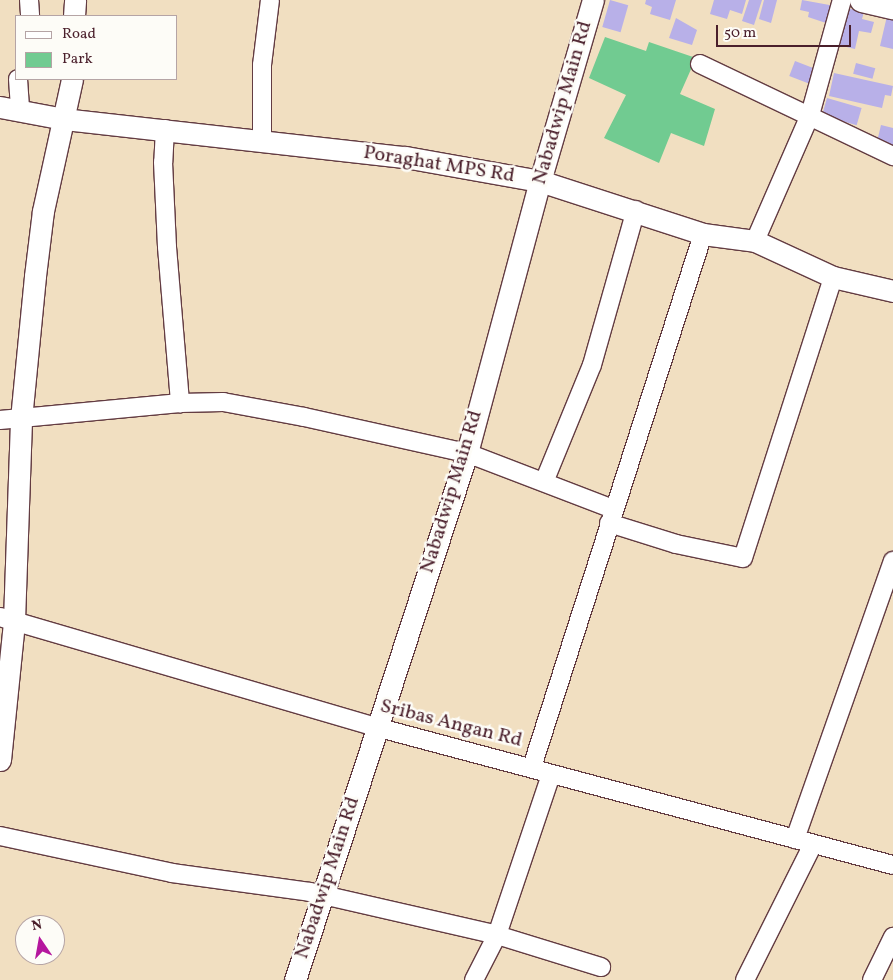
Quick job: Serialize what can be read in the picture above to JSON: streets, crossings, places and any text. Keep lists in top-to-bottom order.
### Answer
{
  "streets": {
    "street": ["Nabadwip Main Rd", "Poraghat MPS Rd", "Sribas Angan Rd"]
  },
  "crossings": [
    ["Nabadwip Main Rd", "Poraghat MPS Rd"],
    ["Nabadwip Main Rd", "Sribas Angan Rd"]
  ],
  "legend": ["Road", "Park"],
  "scale_bar": "50 m",
  "north": "top"
}
